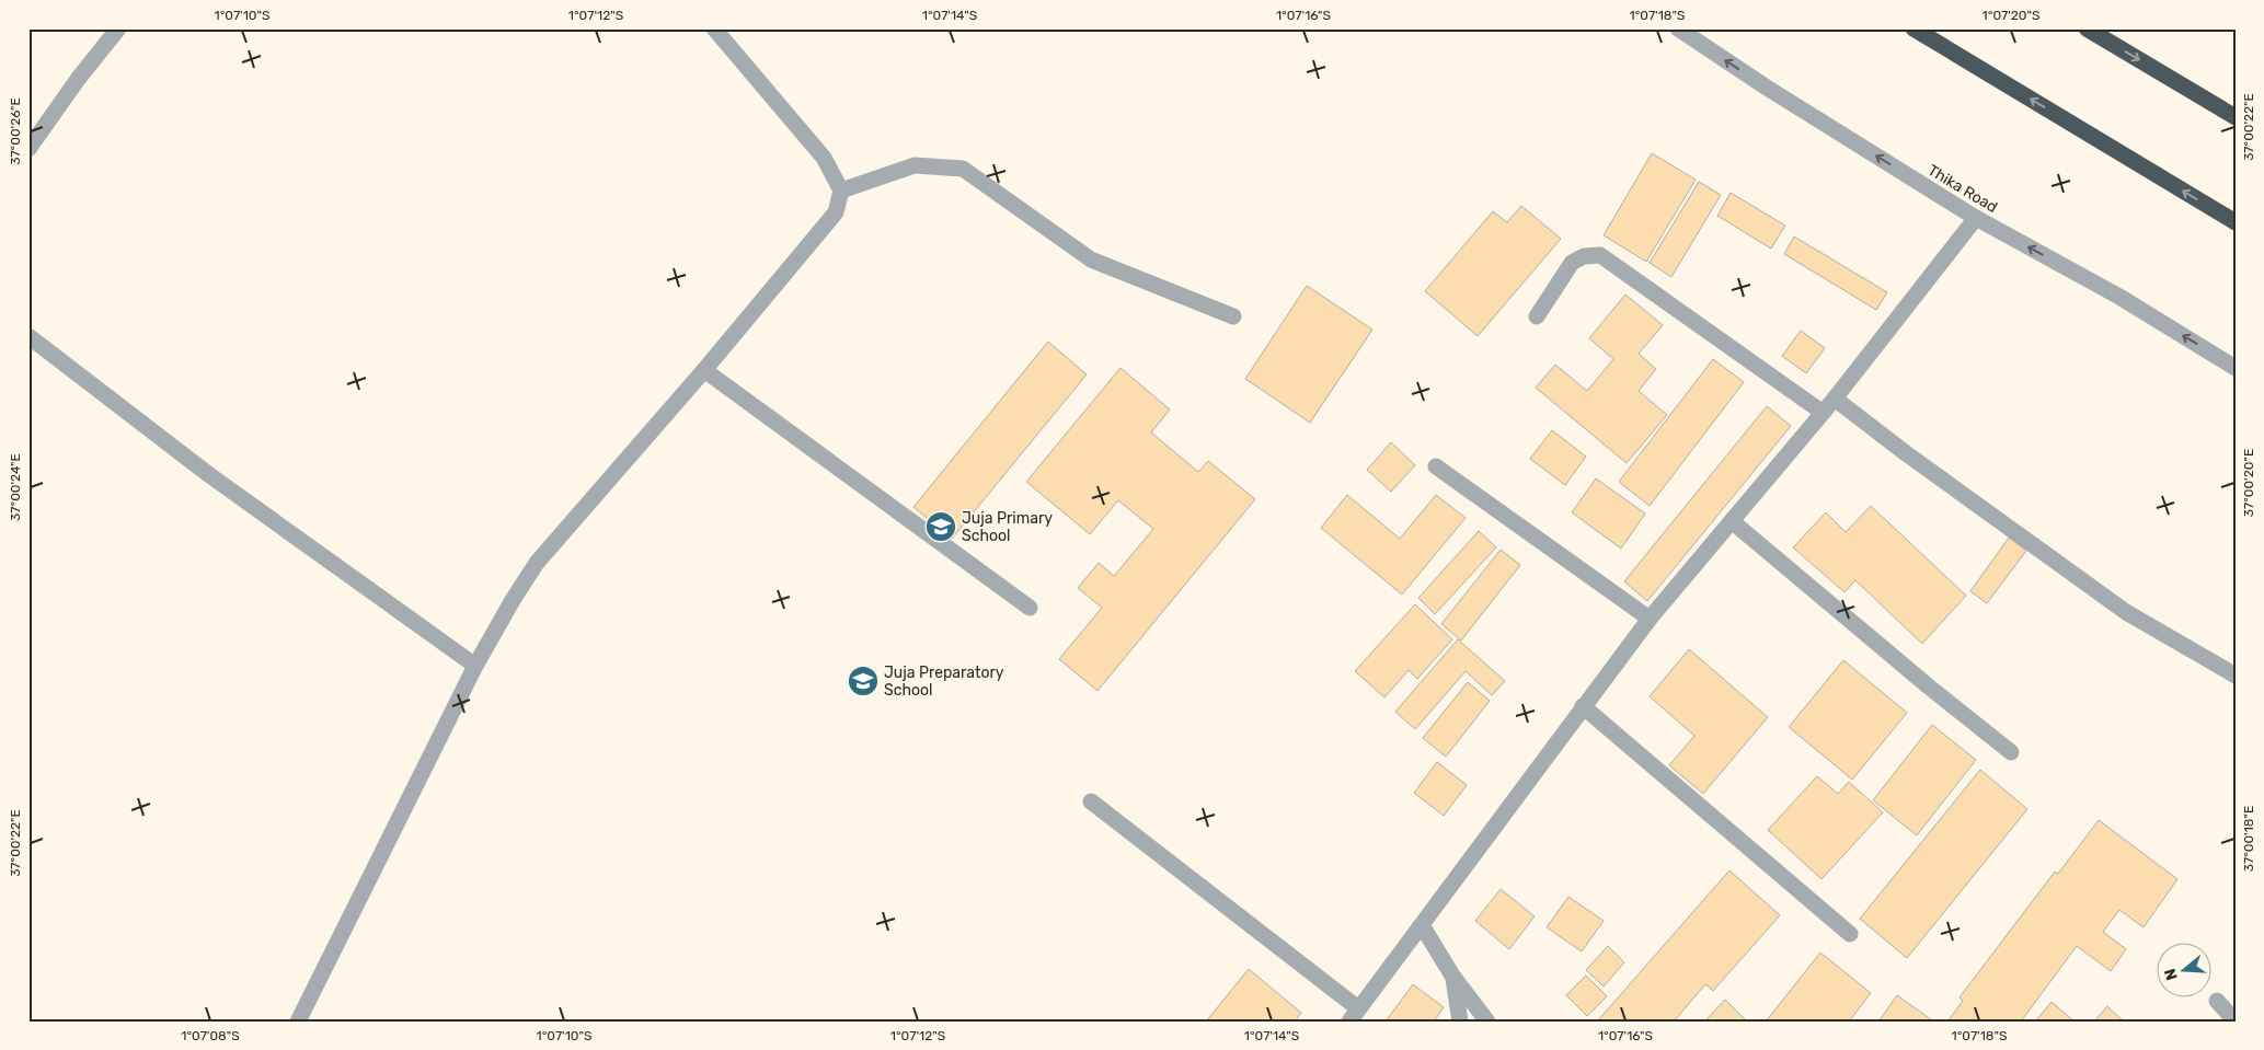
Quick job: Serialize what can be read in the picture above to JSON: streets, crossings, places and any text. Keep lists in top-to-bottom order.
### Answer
{
  "streets": {
    "street": ["Thika Road"]
  },
  "one_way": ["Thika Road"],
  "places": {
    "school or university": ["Juja Primary School", "Juja Preparatory School"]
  },
  "north": "left",
  "coordinates": [
    "1°07'10\"S",
    "1°07'12\"S",
    "1°07'14\"S",
    "1°07'16\"S",
    "1°07'18\"S",
    "1°07'20\"S",
    "37°00'22\"E",
    "37°00'26\"E",
    "37°00'20\"E",
    "37°00'24\"E",
    "37°00'18\"E",
    "1°07'08\"S"
  ]
}
